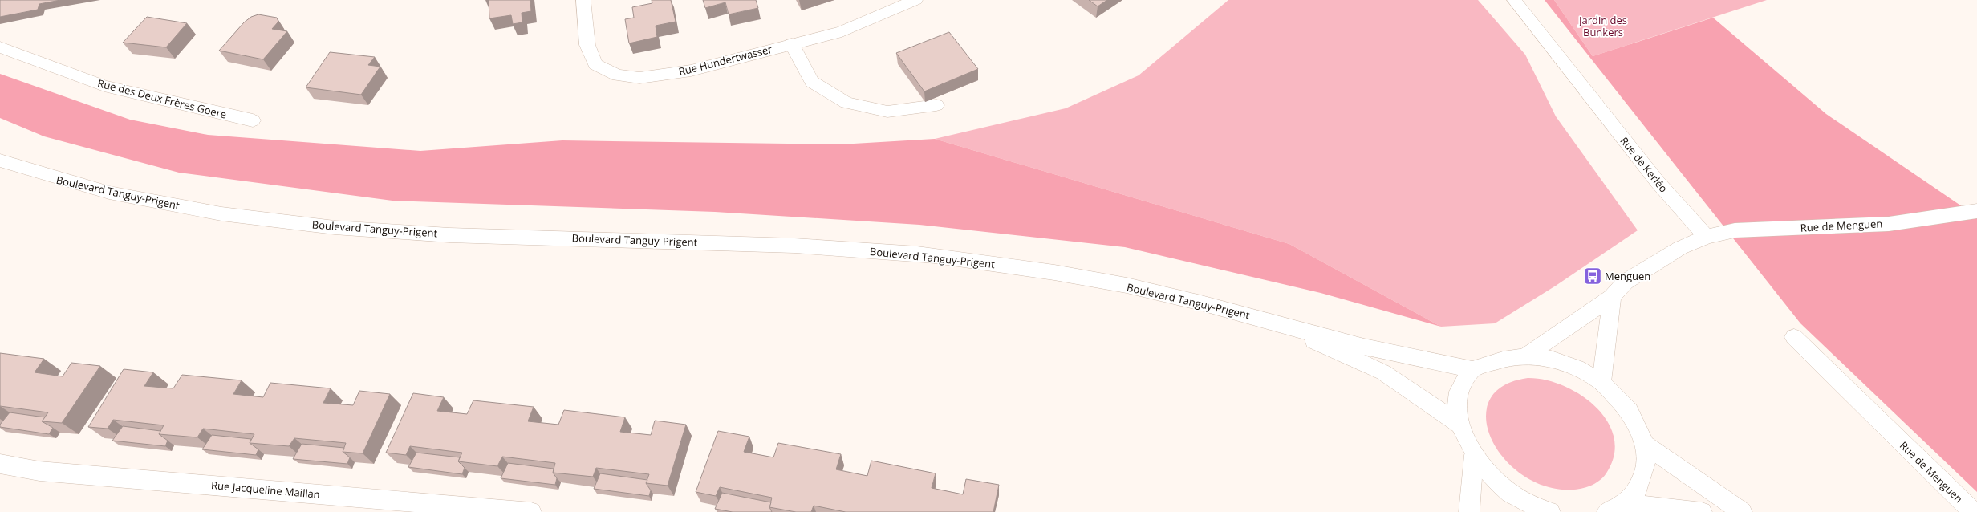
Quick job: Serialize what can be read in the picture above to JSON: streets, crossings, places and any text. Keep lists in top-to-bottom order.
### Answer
{
  "streets": {
    "street": [
      "Rue Hundertwasser",
      "Rue des Deux Frères Goere",
      "Rue de Kerléo",
      "Boulevard Tanguy-Prigent",
      "Rue de Menguen",
      "Rue Jacqueline Maillan"
    ]
  },
  "crossings": [
    ["Rue de Kerléo", "Rue de Menguen"]
  ],
  "parks": ["Jardin des Bunkers"],
  "places": {
    "bus stop": ["Menguen"]
  }
}
